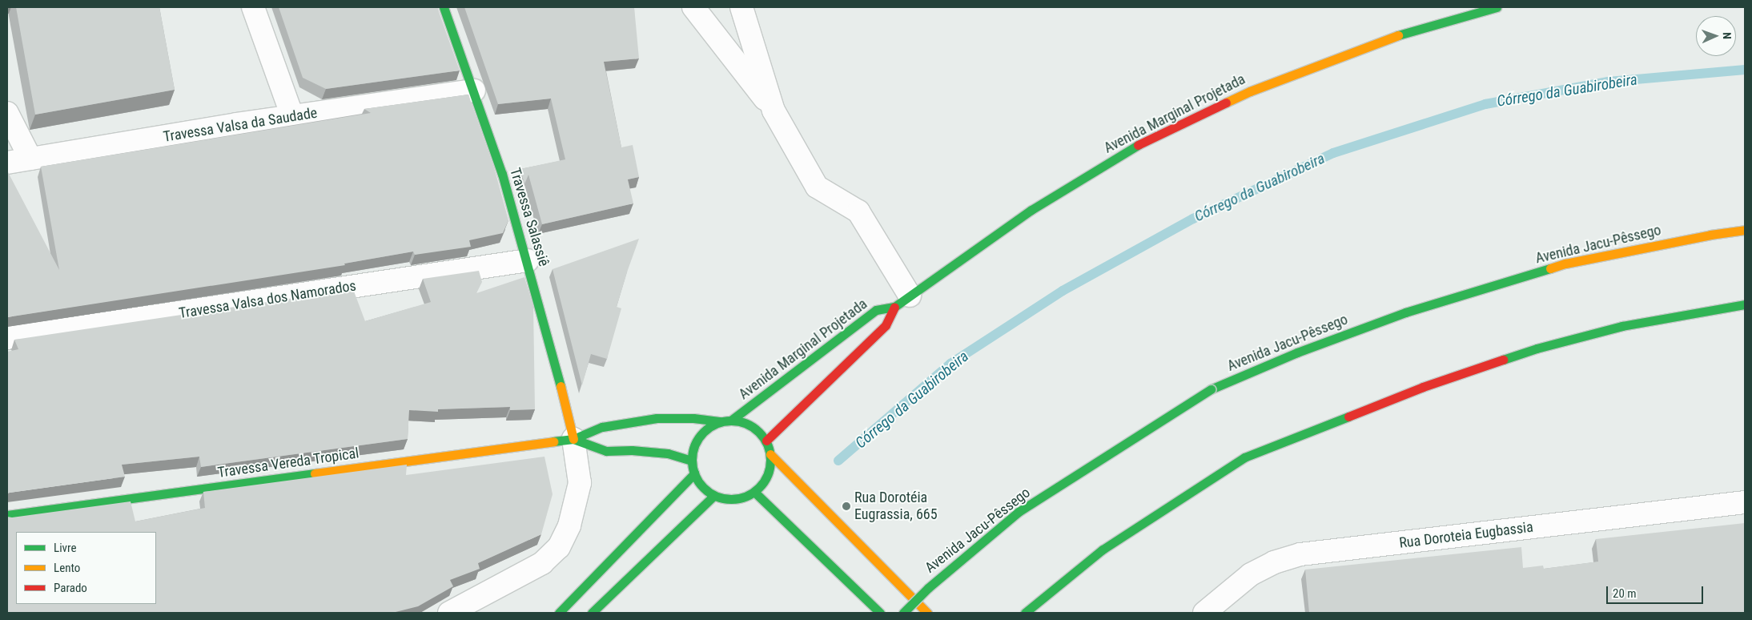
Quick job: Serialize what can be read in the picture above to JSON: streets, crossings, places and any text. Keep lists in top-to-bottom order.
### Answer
{
  "streets": {
    "main road": [
      "Avenida Marginal Projetada",
      "Travessa Salassiê",
      "Avenida Jacu-Pêssego",
      "Travessa Vereda Tropical"
    ],
    "street": ["Travessa Valsa da Saudade", "Travessa Valsa dos Namorados", "Rua Doroteia Eugbassia"]
  },
  "crossings": [
    ["Avenida Marginal Projetada", "Travessa Vereda Tropical"],
    ["Travessa Valsa da Saudade", "Travessa Salassiê"],
    ["Travessa Salassiê", "Travessa Valsa dos Namorados"],
    ["Travessa Salassiê", "Travessa Vereda Tropical"]
  ],
  "water": ["Córrego da Guabirobeira"],
  "places": ["Rua Dorotéia Eugrassia, 665"],
  "legend": ["Livre", "Lento", "Parado"],
  "scale_bar": "20 m",
  "north": "right"
}
